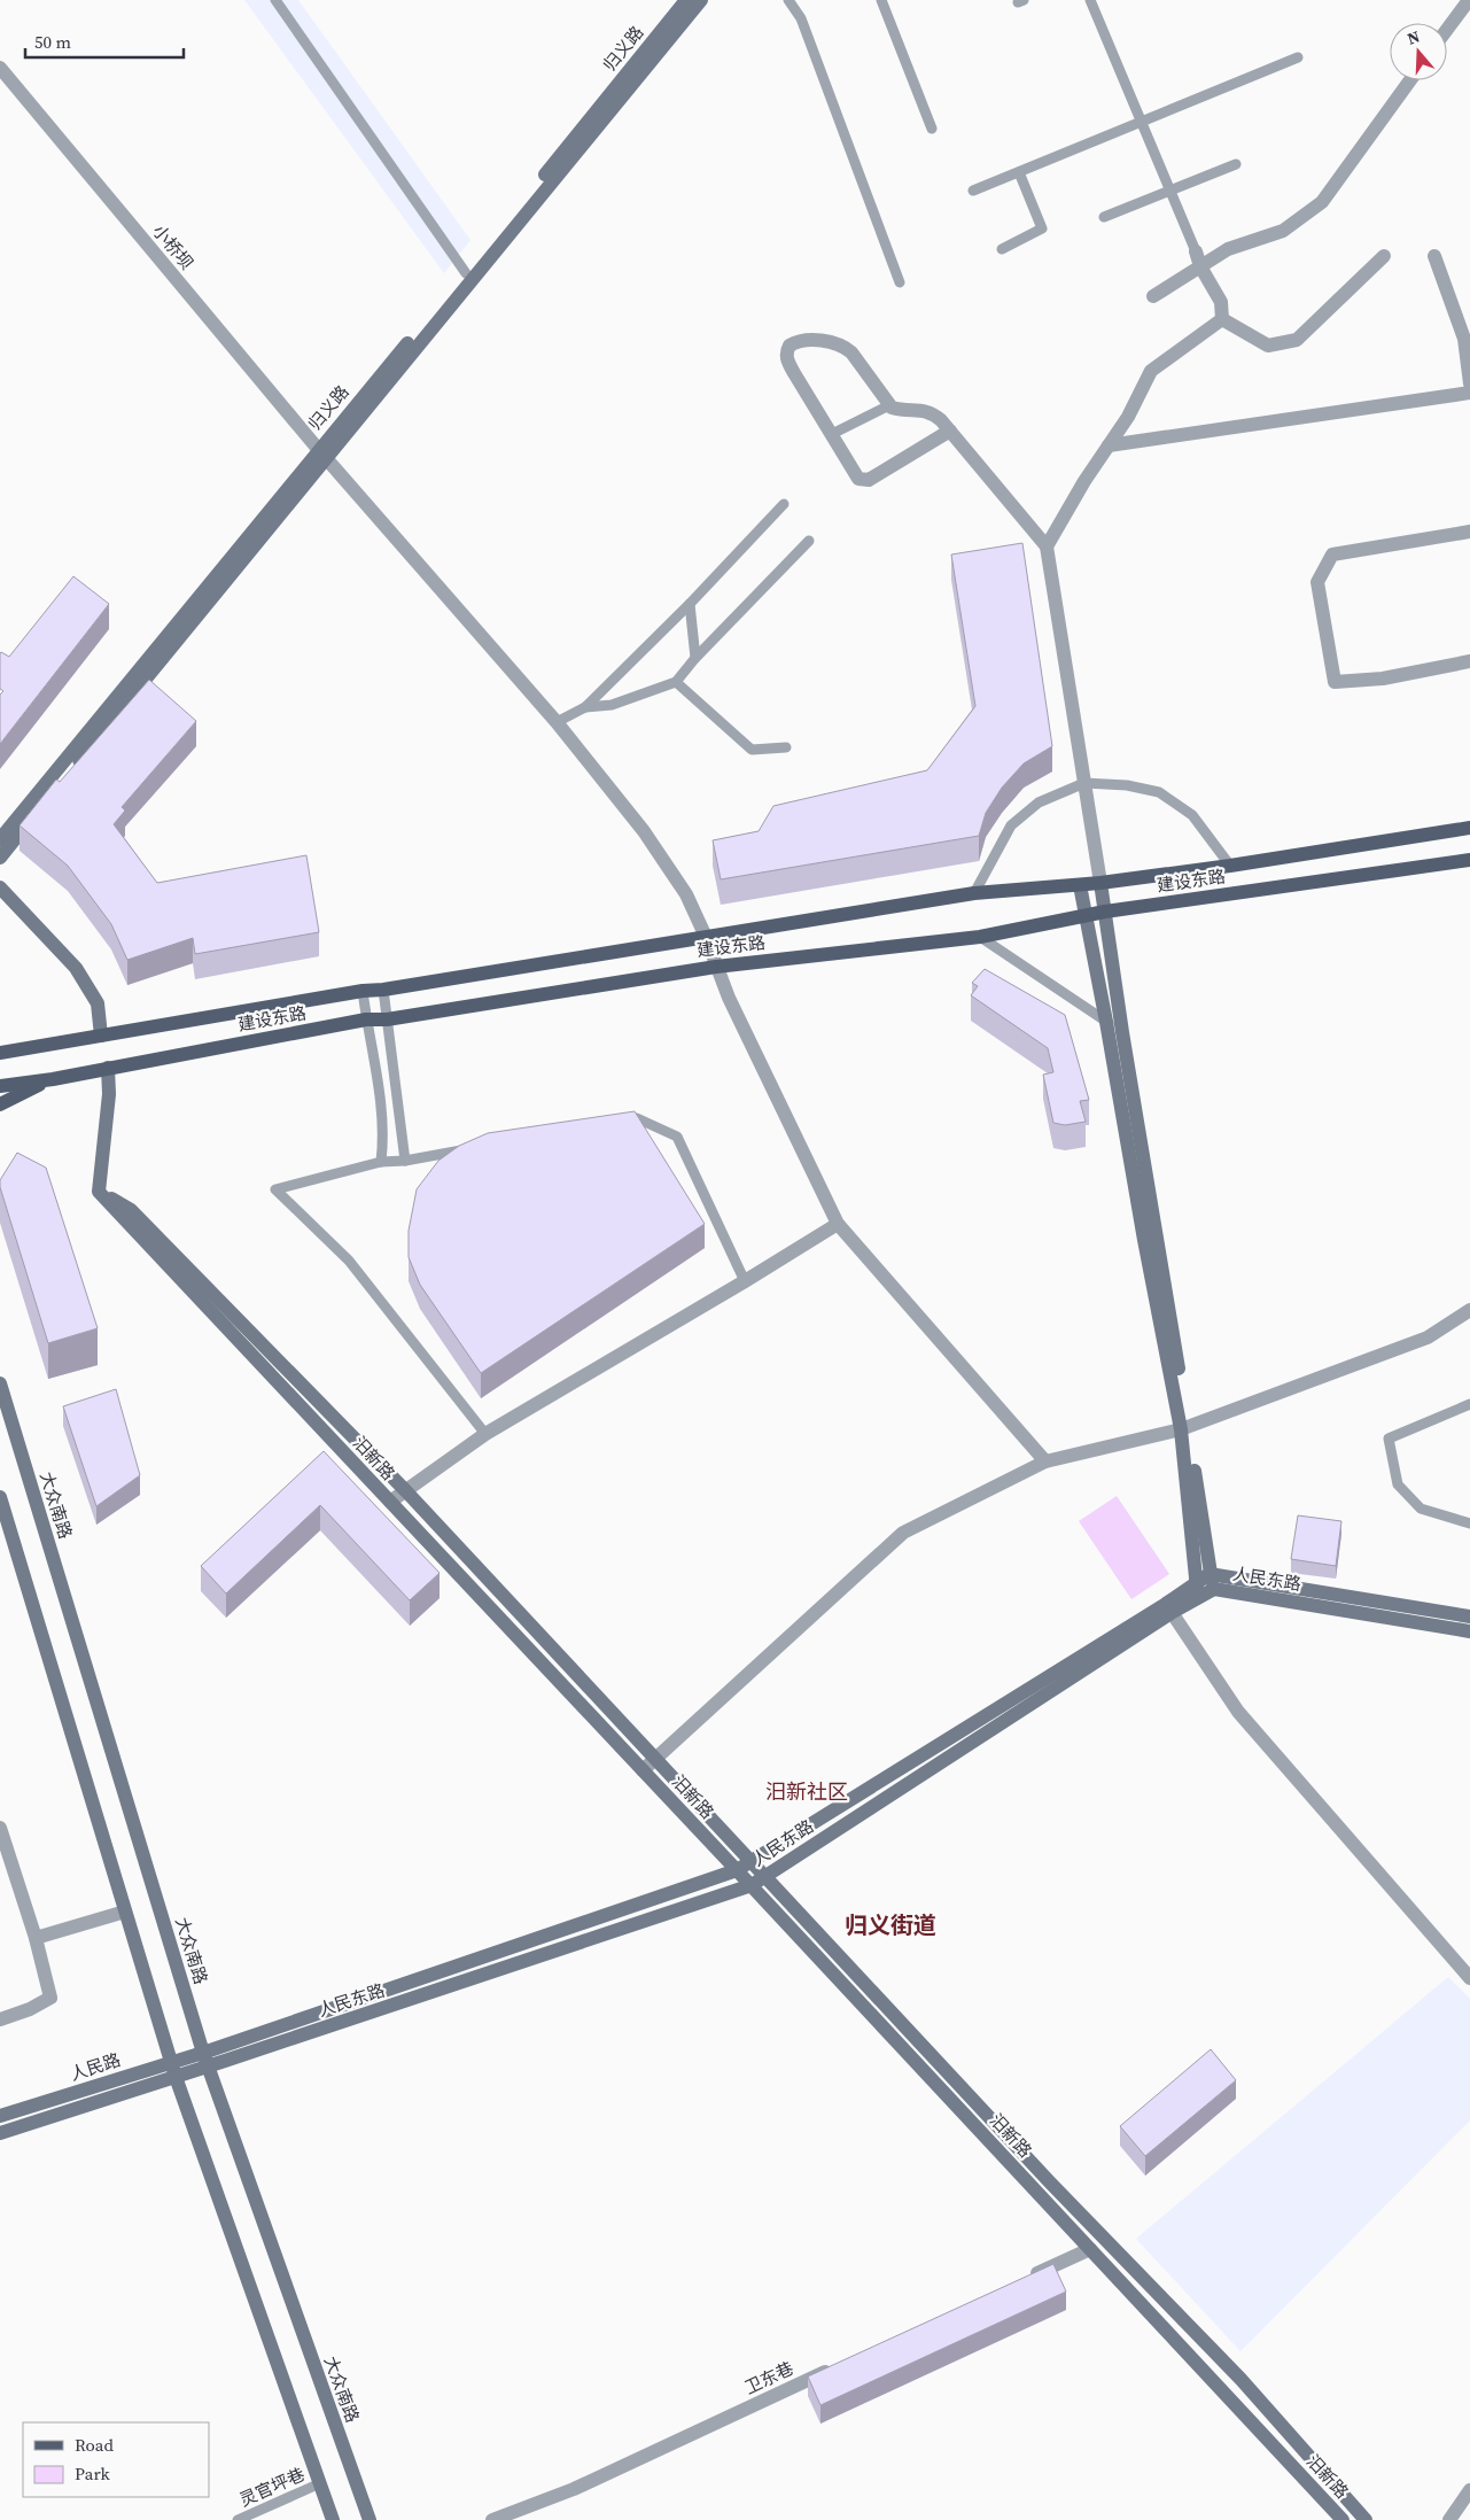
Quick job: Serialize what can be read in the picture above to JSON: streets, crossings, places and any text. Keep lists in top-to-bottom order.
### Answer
{
  "streets": {
    "main road": ["建设东路"],
    "street": [
      "归义路",
      "小桥坝",
      "汨新路",
      "大众南路",
      "人民东路",
      "人民路",
      "卫东巷"
    ],
    "lane": ["灵官坪巷"]
  },
  "crossings": [
    ["归义路", "小桥坝"],
    ["小桥坝", "建设东路"],
    ["汨新路", "人民东路"],
    ["大众南路", "人民东路"],
    ["大众南路", "人民路"],
    ["人民东路", "人民路"]
  ],
  "districts": ["汨新社区", "归义街道"],
  "legend": ["Road", "Park"],
  "scale_bar": "50 m",
  "north": "top"
}
